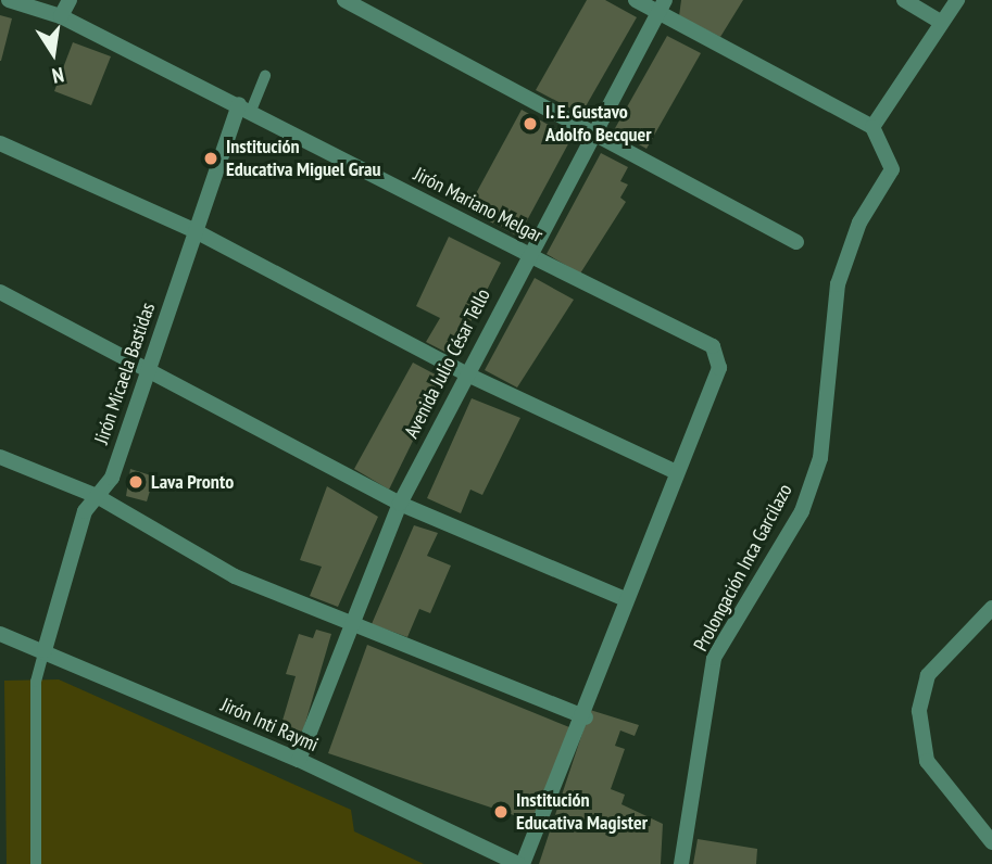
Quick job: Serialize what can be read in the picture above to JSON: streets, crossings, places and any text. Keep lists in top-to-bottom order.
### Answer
{
  "streets": {
    "street": [
      "Jirón Mariano Melgar",
      "Avenida Julio César Tello",
      "Jirón Micaela Bastidas",
      "Prolongación Inca Garcilazo",
      "Jirón Inti Raymi"
    ]
  },
  "crossings": [
    ["Jirón Mariano Melgar", "Avenida Julio César Tello"],
    ["Jirón Mariano Melgar", "Jirón Micaela Bastidas"],
    ["Avenida Julio César Tello", "Jirón Inti Raymi"],
    ["Jirón Micaela Bastidas", "Jirón Inti Raymi"]
  ],
  "places": [
    "I. E. Gustavo Adolfo Becquer",
    "Institución Educativa Miguel Grau",
    "Lava Pronto",
    "Institución Educativa Magister"
  ],
  "north": "bottom"
}
